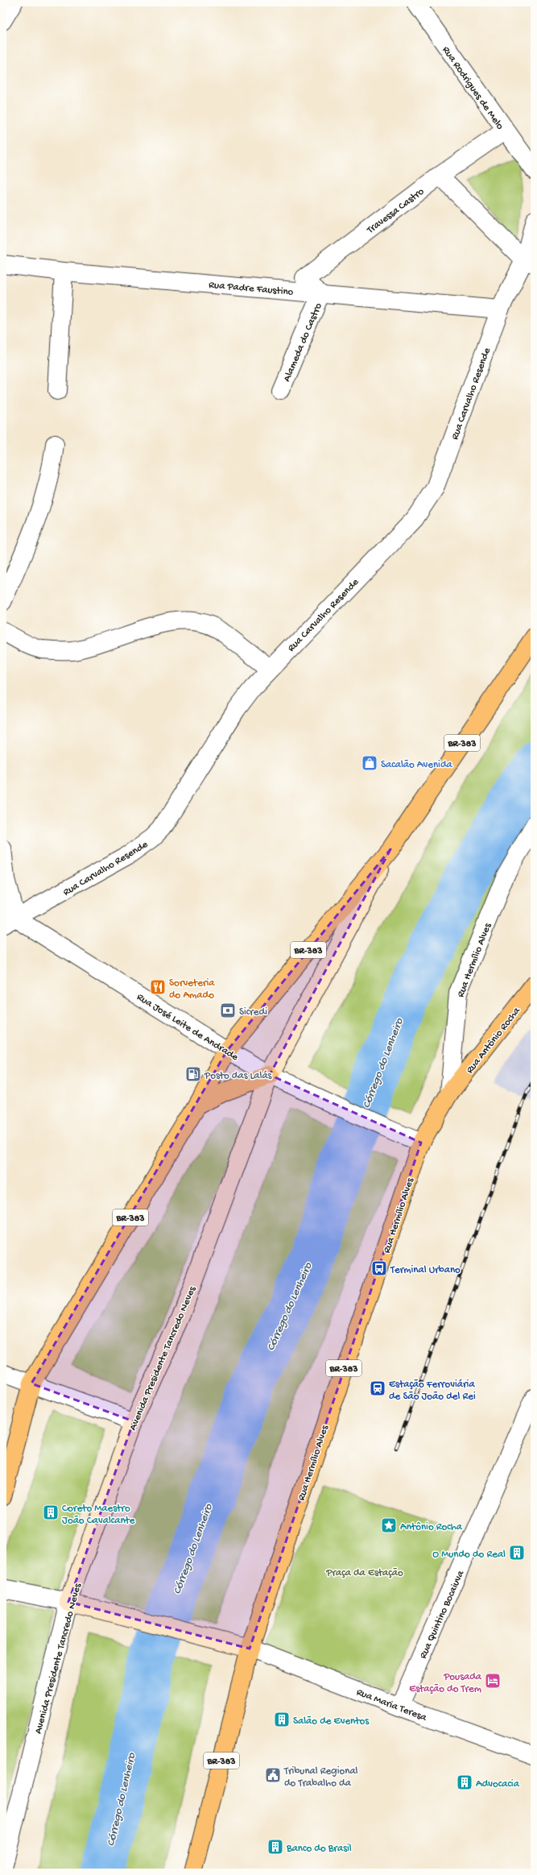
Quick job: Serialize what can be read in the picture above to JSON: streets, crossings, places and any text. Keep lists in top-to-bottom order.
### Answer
{
  "streets": {
    "highway": [
      "BR-383",
      "Rua Hermílio Alves",
      "Rua Antônio Rocha",
      "Avenida Presidente Tancredo Neves"
    ],
    "street": [
      "Rua Rodrigues de Melo",
      "Travessa Castro",
      "Rua Padre Faustino",
      "Alameda do Castro",
      "Rua Carvalho Resende",
      "Rua José Leite de Andrade",
      "Rua Quintino Bocaiuva",
      "Rua Maria Teresa"
    ]
  },
  "crossings": [
    ["Rua Rodrigues de Melo", "Travessa Castro"],
    ["Travessa Castro", "Rua Padre Faustino"],
    ["Travessa Castro", "Alameda do Castro"],
    ["Rua Padre Faustino", "Alameda do Castro"],
    ["Rua Padre Faustino", "Rua Carvalho Resende"],
    ["Rua Carvalho Resende", "Rua José Leite de Andrade"],
    ["BR-383", "Rua Hermílio Alves"],
    ["BR-383", "Rua Maria Teresa"],
    ["Rua Hermílio Alves", "Rua José Leite de Andrade"],
    ["Rua Hermílio Alves", "Rua Antônio Rocha"],
    ["Rua Hermílio Alves", "Rua Maria Teresa"],
    ["Rua José Leite de Andrade", "Avenida Presidente Tancredo Neves"],
    ["Rua Quintino Bocaiuva", "Rua Maria Teresa"]
  ],
  "water": ["Córrego do Lenheiro"],
  "parks": ["Praça da Estação"],
  "places": {
    "shop": ["Sacalão Avenida"],
    "restaurant": ["Sorveteria do Amado"],
    "bank": ["Sicredi"],
    "fuel station": ["Posto das Lalás"],
    "bus stop": ["Terminal Urbano"],
    "station": ["Estação Ferroviária de São João del Rei"],
    "building": [
      "Coreto Maestro João Cavalcante",
      "O Mundo do Real",
      "Salão de Eventos",
      "Advocacia",
      "Banco do Brasil"
    ],
    "place": ["Antônio Rocha"],
    "hotel": ["Pousada Estação do Trem"],
    "public building": ["Tribunal Regional do Trabalho da"]
  }
}
